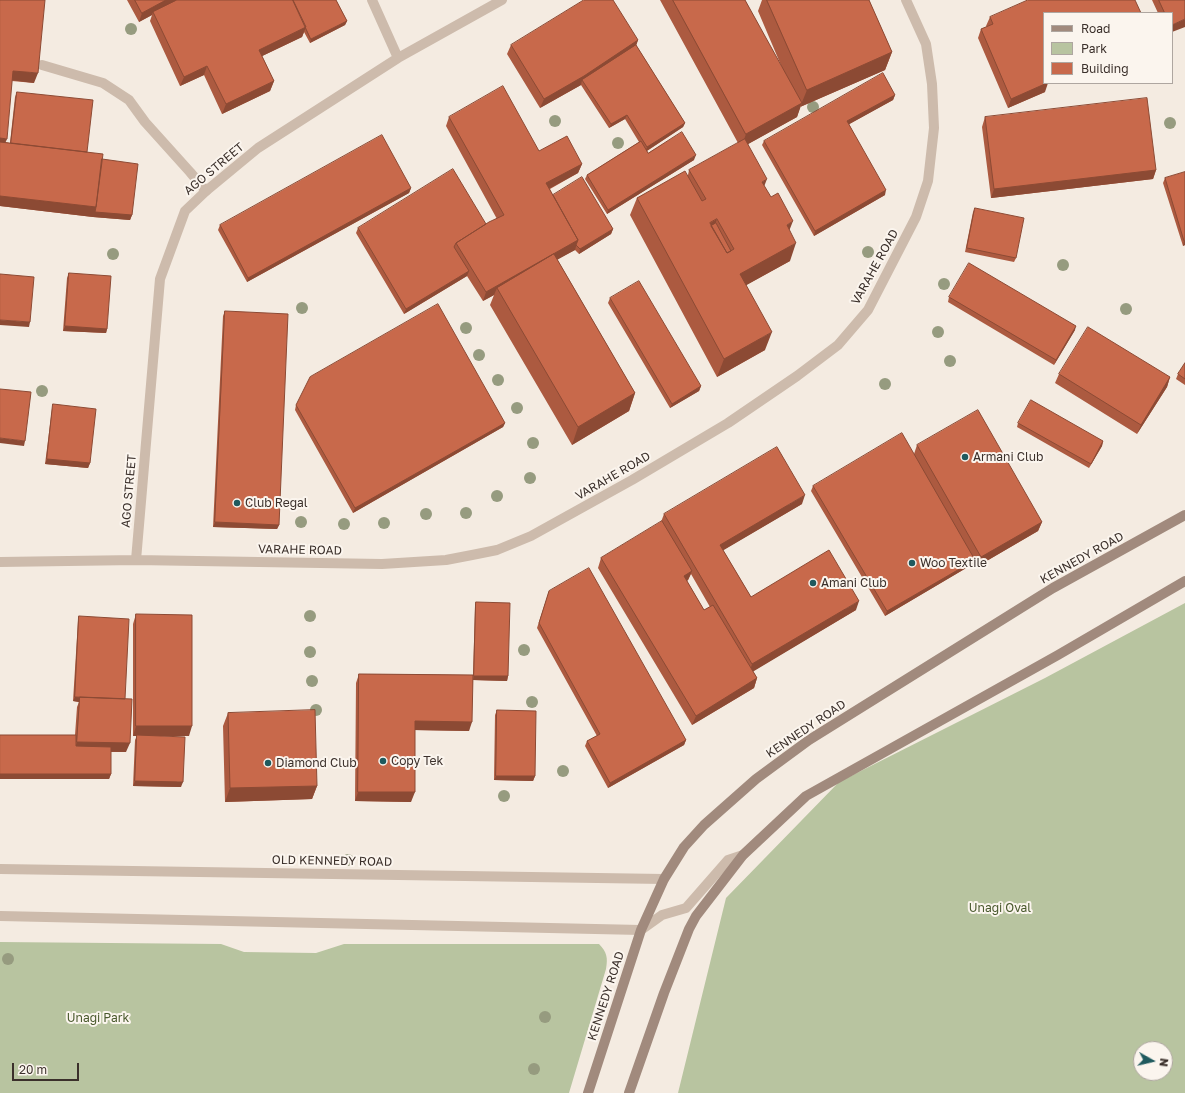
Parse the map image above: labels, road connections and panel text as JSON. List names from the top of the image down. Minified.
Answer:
{"streets":{"main road":["KENNEDY ROAD"],"street":["AGO STREET","VARAHE ROAD","OLD KENNEDY ROAD"]},"crossings":[["AGO STREET","VARAHE ROAD"],["KENNEDY ROAD","OLD KENNEDY ROAD"]],"parks":["Unagi Oval","Unagi Park"],"places":["Armani Club","Club Regal","Woo Textile","Amani Club","Copy Tek","Diamond Club"],"legend":["Road","Park","Building"],"scale_bar":"20 m","north":"right"}
